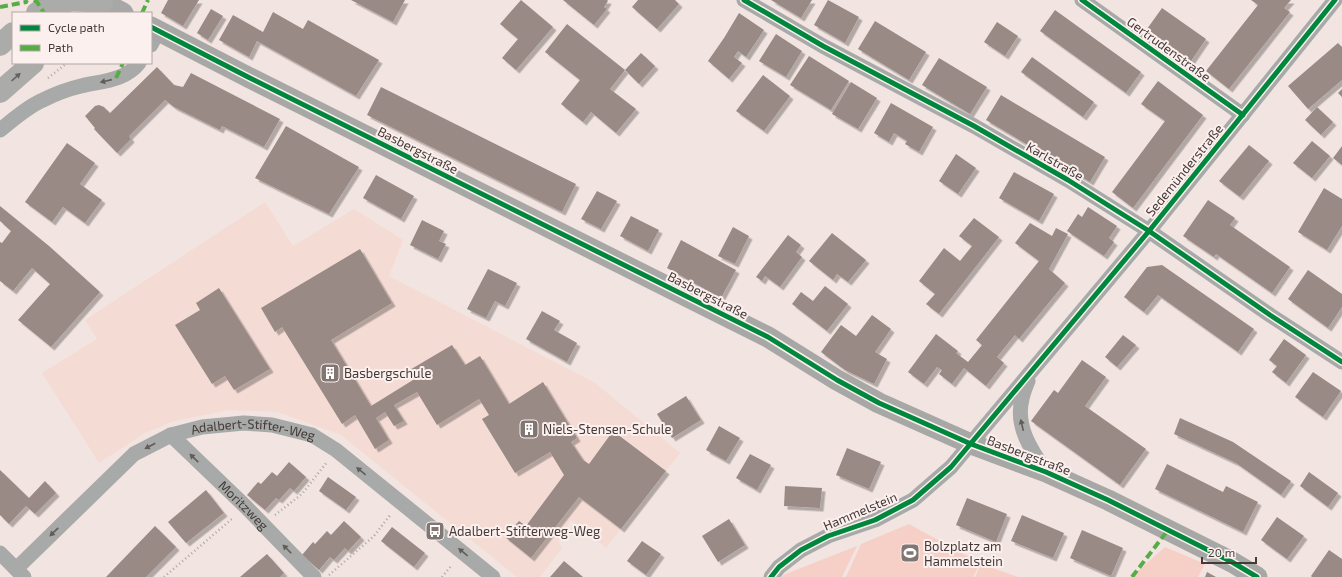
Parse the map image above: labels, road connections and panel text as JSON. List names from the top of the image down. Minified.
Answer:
{"streets":{"main road":["Basbergstraße"],"street":["Gertrudenstraße","Karlstraße","Sedemünderstraße","Adalbert-Stifter-Weg","Moritzweg","Hammelstein"]},"crossings":[["Gertrudenstraße","Sedemünderstraße"],["Basbergstraße","Sedemünderstraße"],["Basbergstraße","Hammelstein"],["Karlstraße","Sedemünderstraße"],["Sedemünderstraße","Hammelstein"],["Adalbert-Stifter-Weg","Moritzweg"]],"one_way":["Moritzweg"],"places":{"building":["Basbergschule","Niels-Stensen-Schule"],"bus stop":["Adalbert-Stifterweg-Weg"],"sports":["Bolzplatz am Hammelstein"]},"legend":["Cycle path","Path"],"scale_bar":"20 m"}
